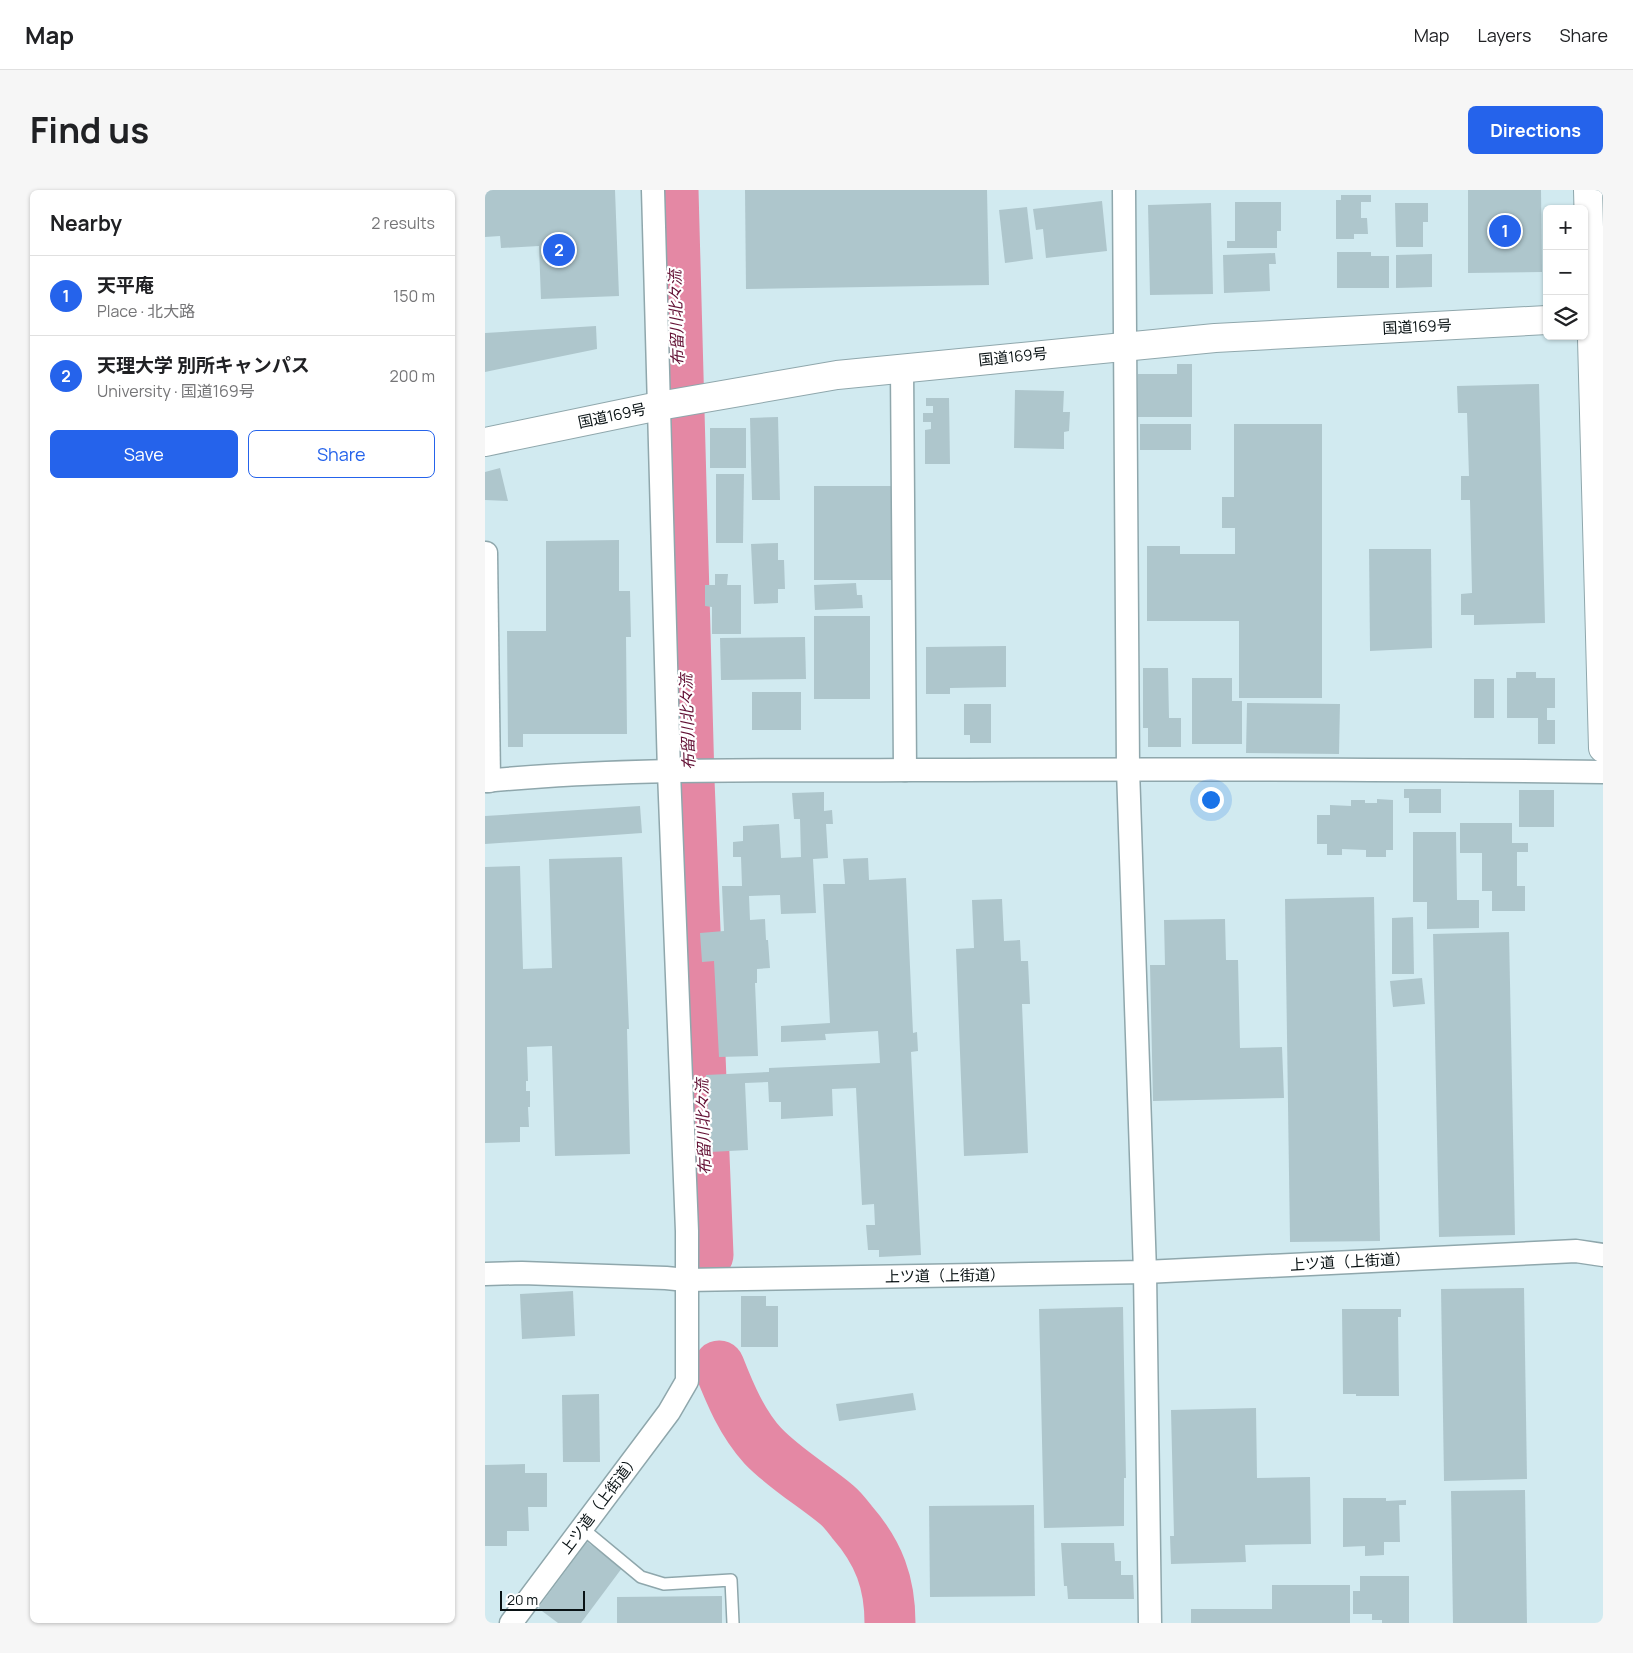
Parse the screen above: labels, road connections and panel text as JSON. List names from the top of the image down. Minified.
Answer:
{"streets":{"main road":["国道169号"],"street":["上ツ道（上街道）"]},"water":["布留川北々流"],"scale_bar":"20 m","page":{"header":"Map","nav":["Map","Layers","Share"],"title":"Find us","buttons":["Directions",["Save","Share"]],"heading":["Nearby","2 results"],"map_buttons":["+","−"],"pins":["1","2"],"list":[{"mark":"1","name":"天平庵","note":"Place · 北大路","value":"150 m"},{"mark":"2","name":"天理大学 別所キャンパス","note":"University · 国道169号","value":"200 m"}],"scale":"20 m"}}
